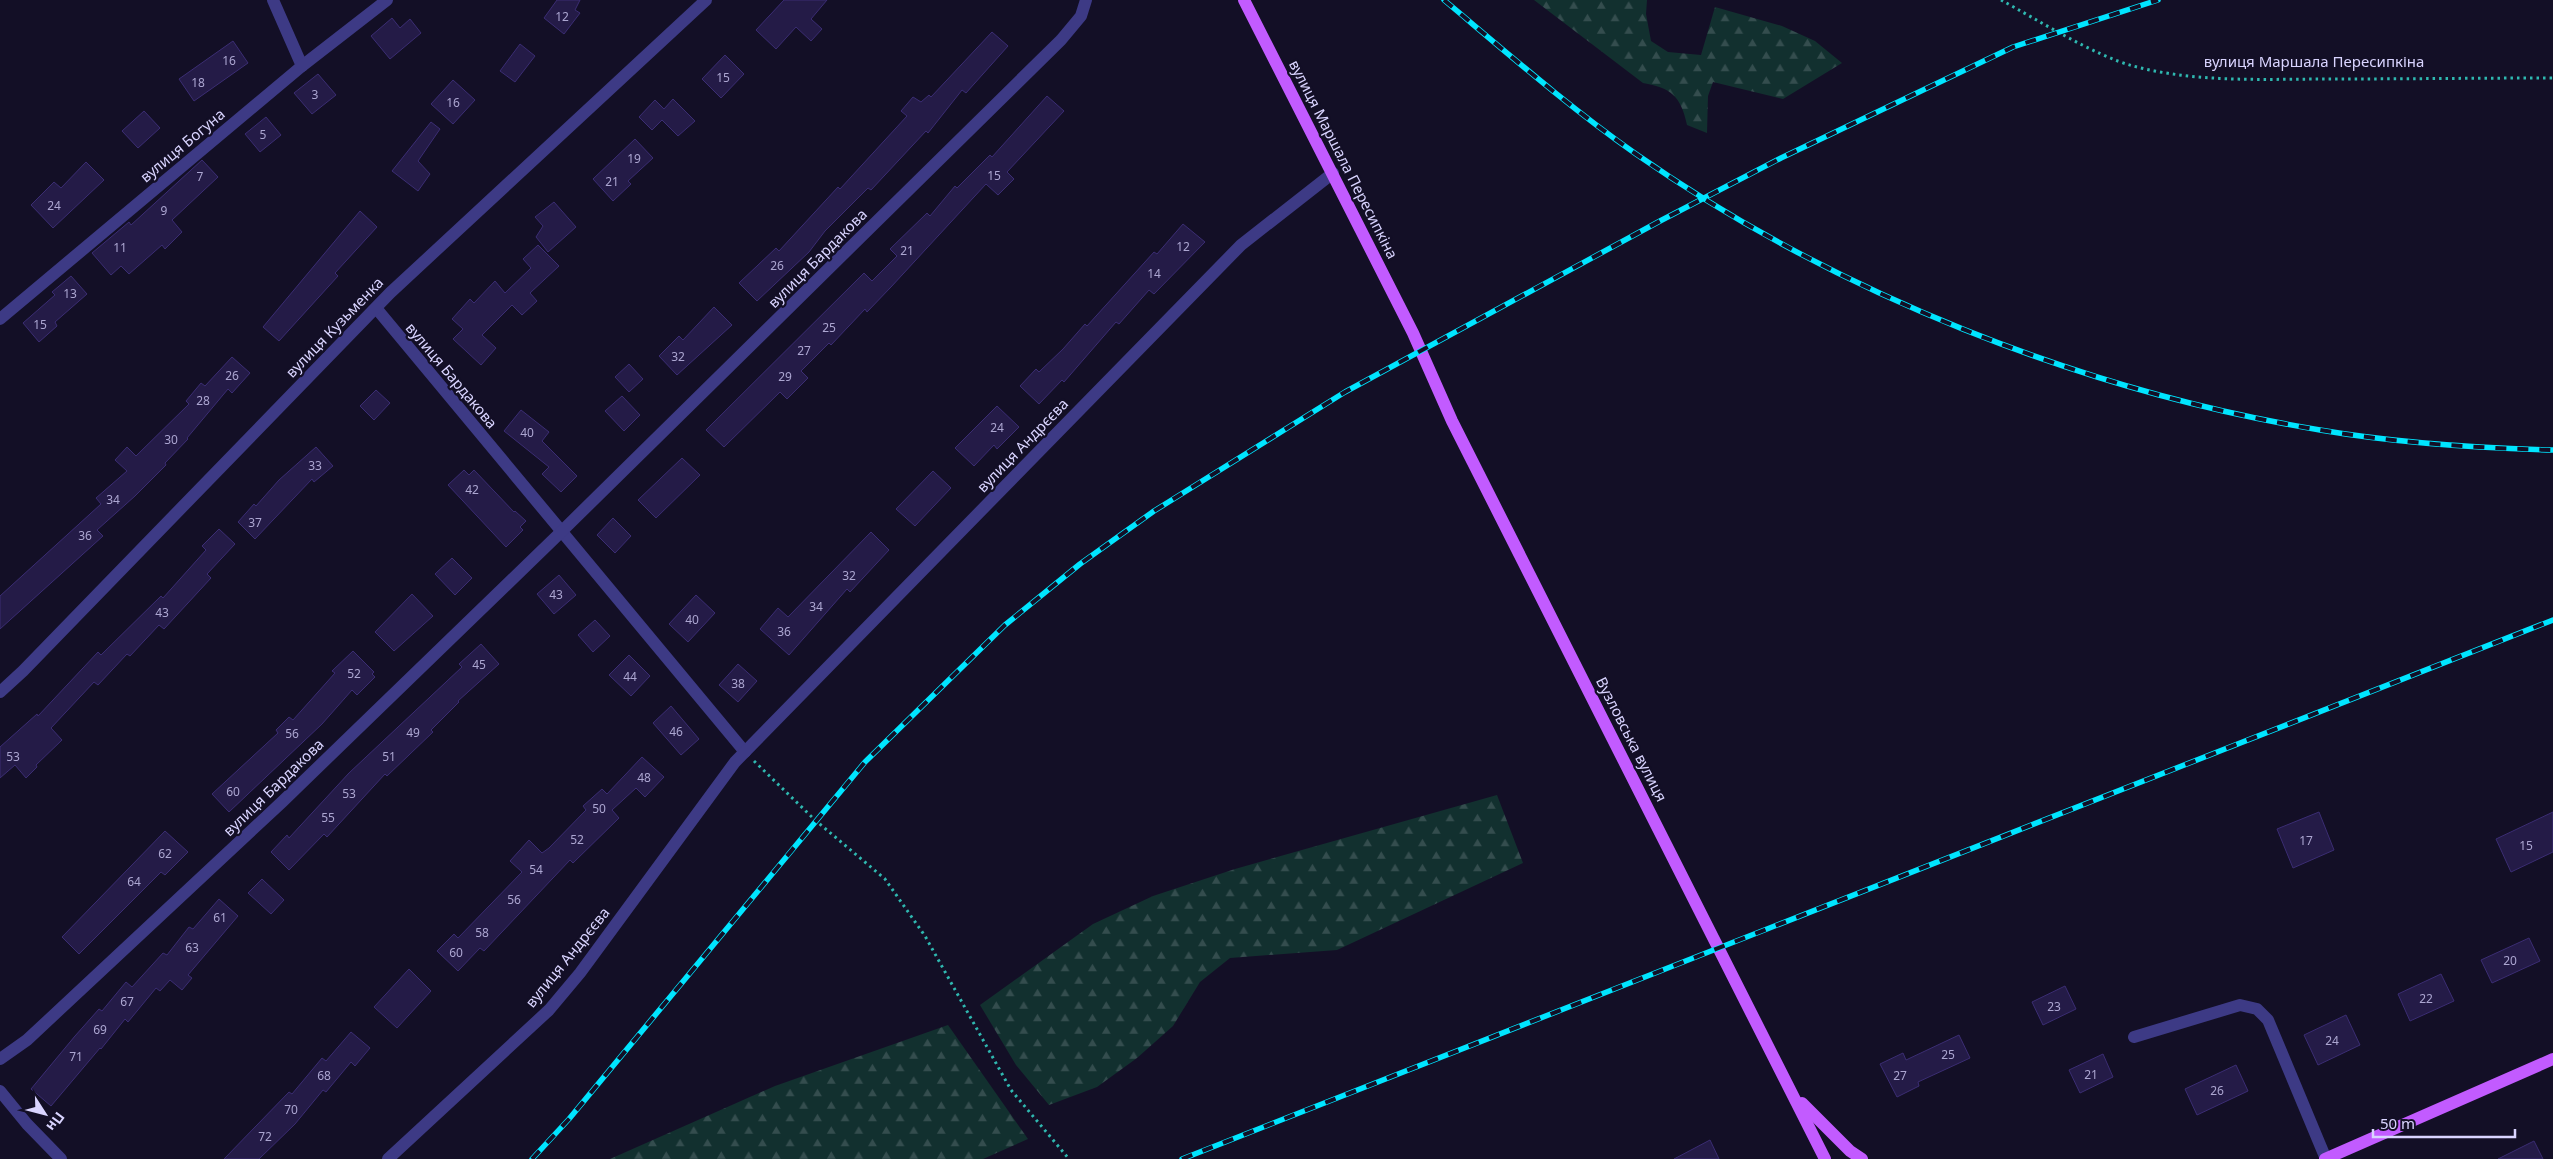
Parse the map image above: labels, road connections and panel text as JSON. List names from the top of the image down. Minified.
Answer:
{"streets":{"main road":["вулиця Маршала Пересипкіна","Вузловська вулиця"],"street":["вулиця Богуна","вулиця Бардакова","вулиця Кузьменка","вулиця Андрєєва"]},"crossings":[["вулиця Маршала Пересипкіна","вулиця Андрєєва"],["вулиця Маршала Пересипкіна","Вузловська вулиця"],["вулиця Бардакова","вулиця Кузьменка"]],"house_numbers":["12","16","15","18","3","16","5","19","15","7","21","24","9","12","11","21","26","14","13","15","25","27","32","26","29","28","24","40","30","33","42","34","37","36","32","43","34","43","40","36","45","52","44","38","46","49","56","53","51","48","60","53","50","55","52","17","15","62","54","64","56","61","58","63","60","20","22","67","23","69","24","25","71","21","68","27","26","70","72"],"scale_bar":"50 m","north":"bottom right"}
